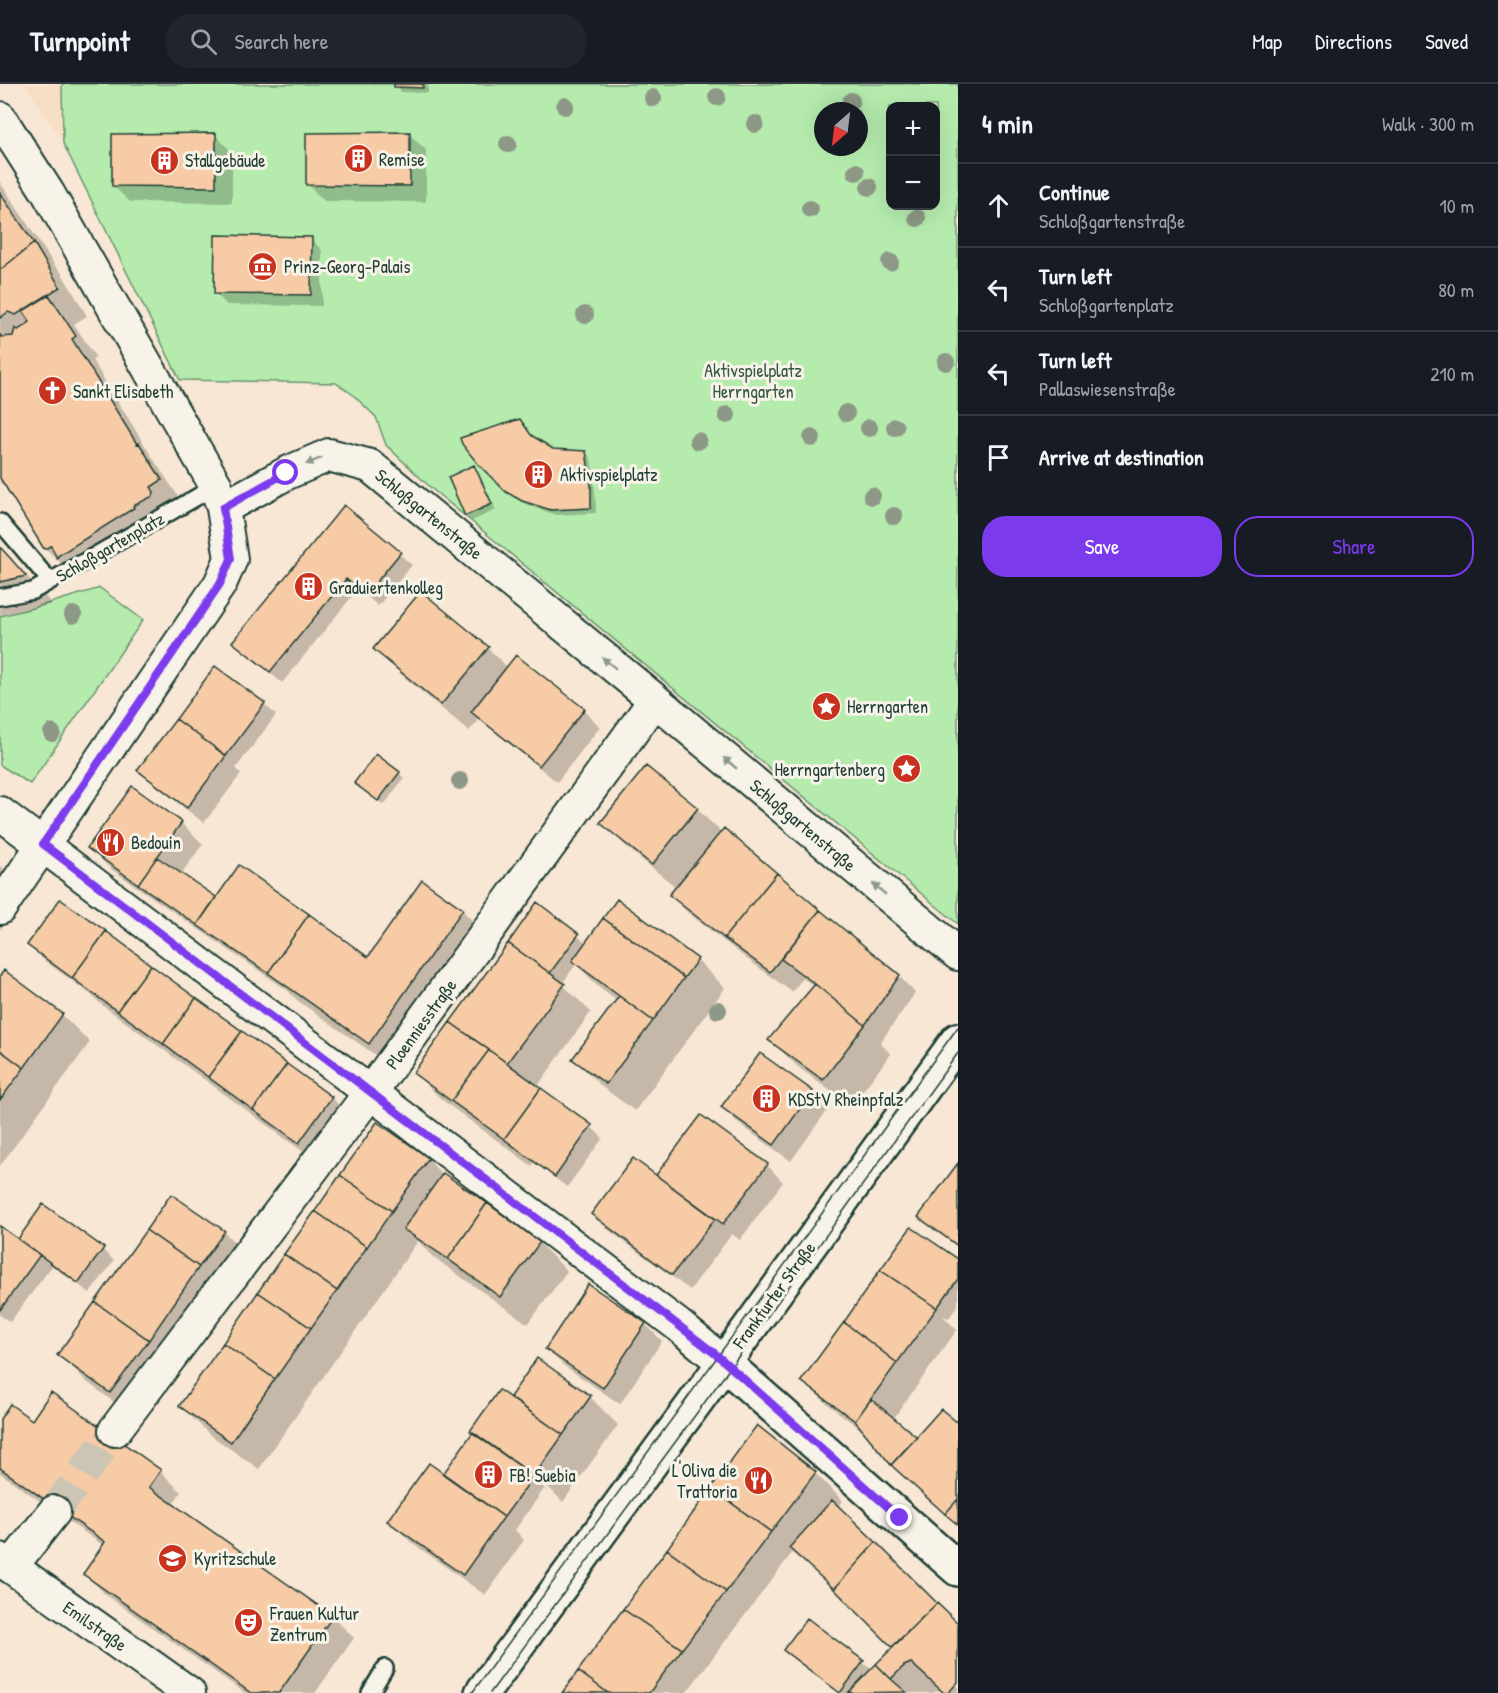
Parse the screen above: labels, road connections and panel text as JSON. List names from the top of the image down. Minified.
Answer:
{"streets":{"main road":["Frankfurter Straße"],"street":["Schloßgartenstraße","Ploenniesstraße","Emilstraße"],"lane":["Schloßgartenplatz"]},"crossings":[["Schloßgartenstraße","Schloßgartenplatz"],["Schloßgartenstraße","Ploenniesstraße"]],"one_way":["Schloßgartenstraße"],"parks":["Aktivspielplatz Herrngarten"],"places":{"building":["Remise","Stallgebäude","Aktivspielplatz","Graduiertenkolleg","KDStV Rheinpfalz","FB! Suebia"],"museum":["Prinz-Georg-Palais"],"church":["Sankt Elisabeth"],"place":["Herrngarten","Herrngartenberg"],"restaurant":["Bedouin","L'Oliva die Trattoria"],"school or university":["Kyritzschule"],"theatre":["Frauen Kultur Zentrum"]},"north":"bottom left","page":{"header":"Turnpoint","search":"Search here","nav":["Map","Directions","Saved"],"heading":["4 min","Walk · 300 m"],"map_buttons":["+","−"],"list":[["Continue","Schloßgartenstraße","10 m"],["Turn left","Schloßgartenplatz","80 m"],["Turn left","Pallaswiesenstraße","210 m"],"Arrive at destination"],"buttons":["Save","Share"]}}
